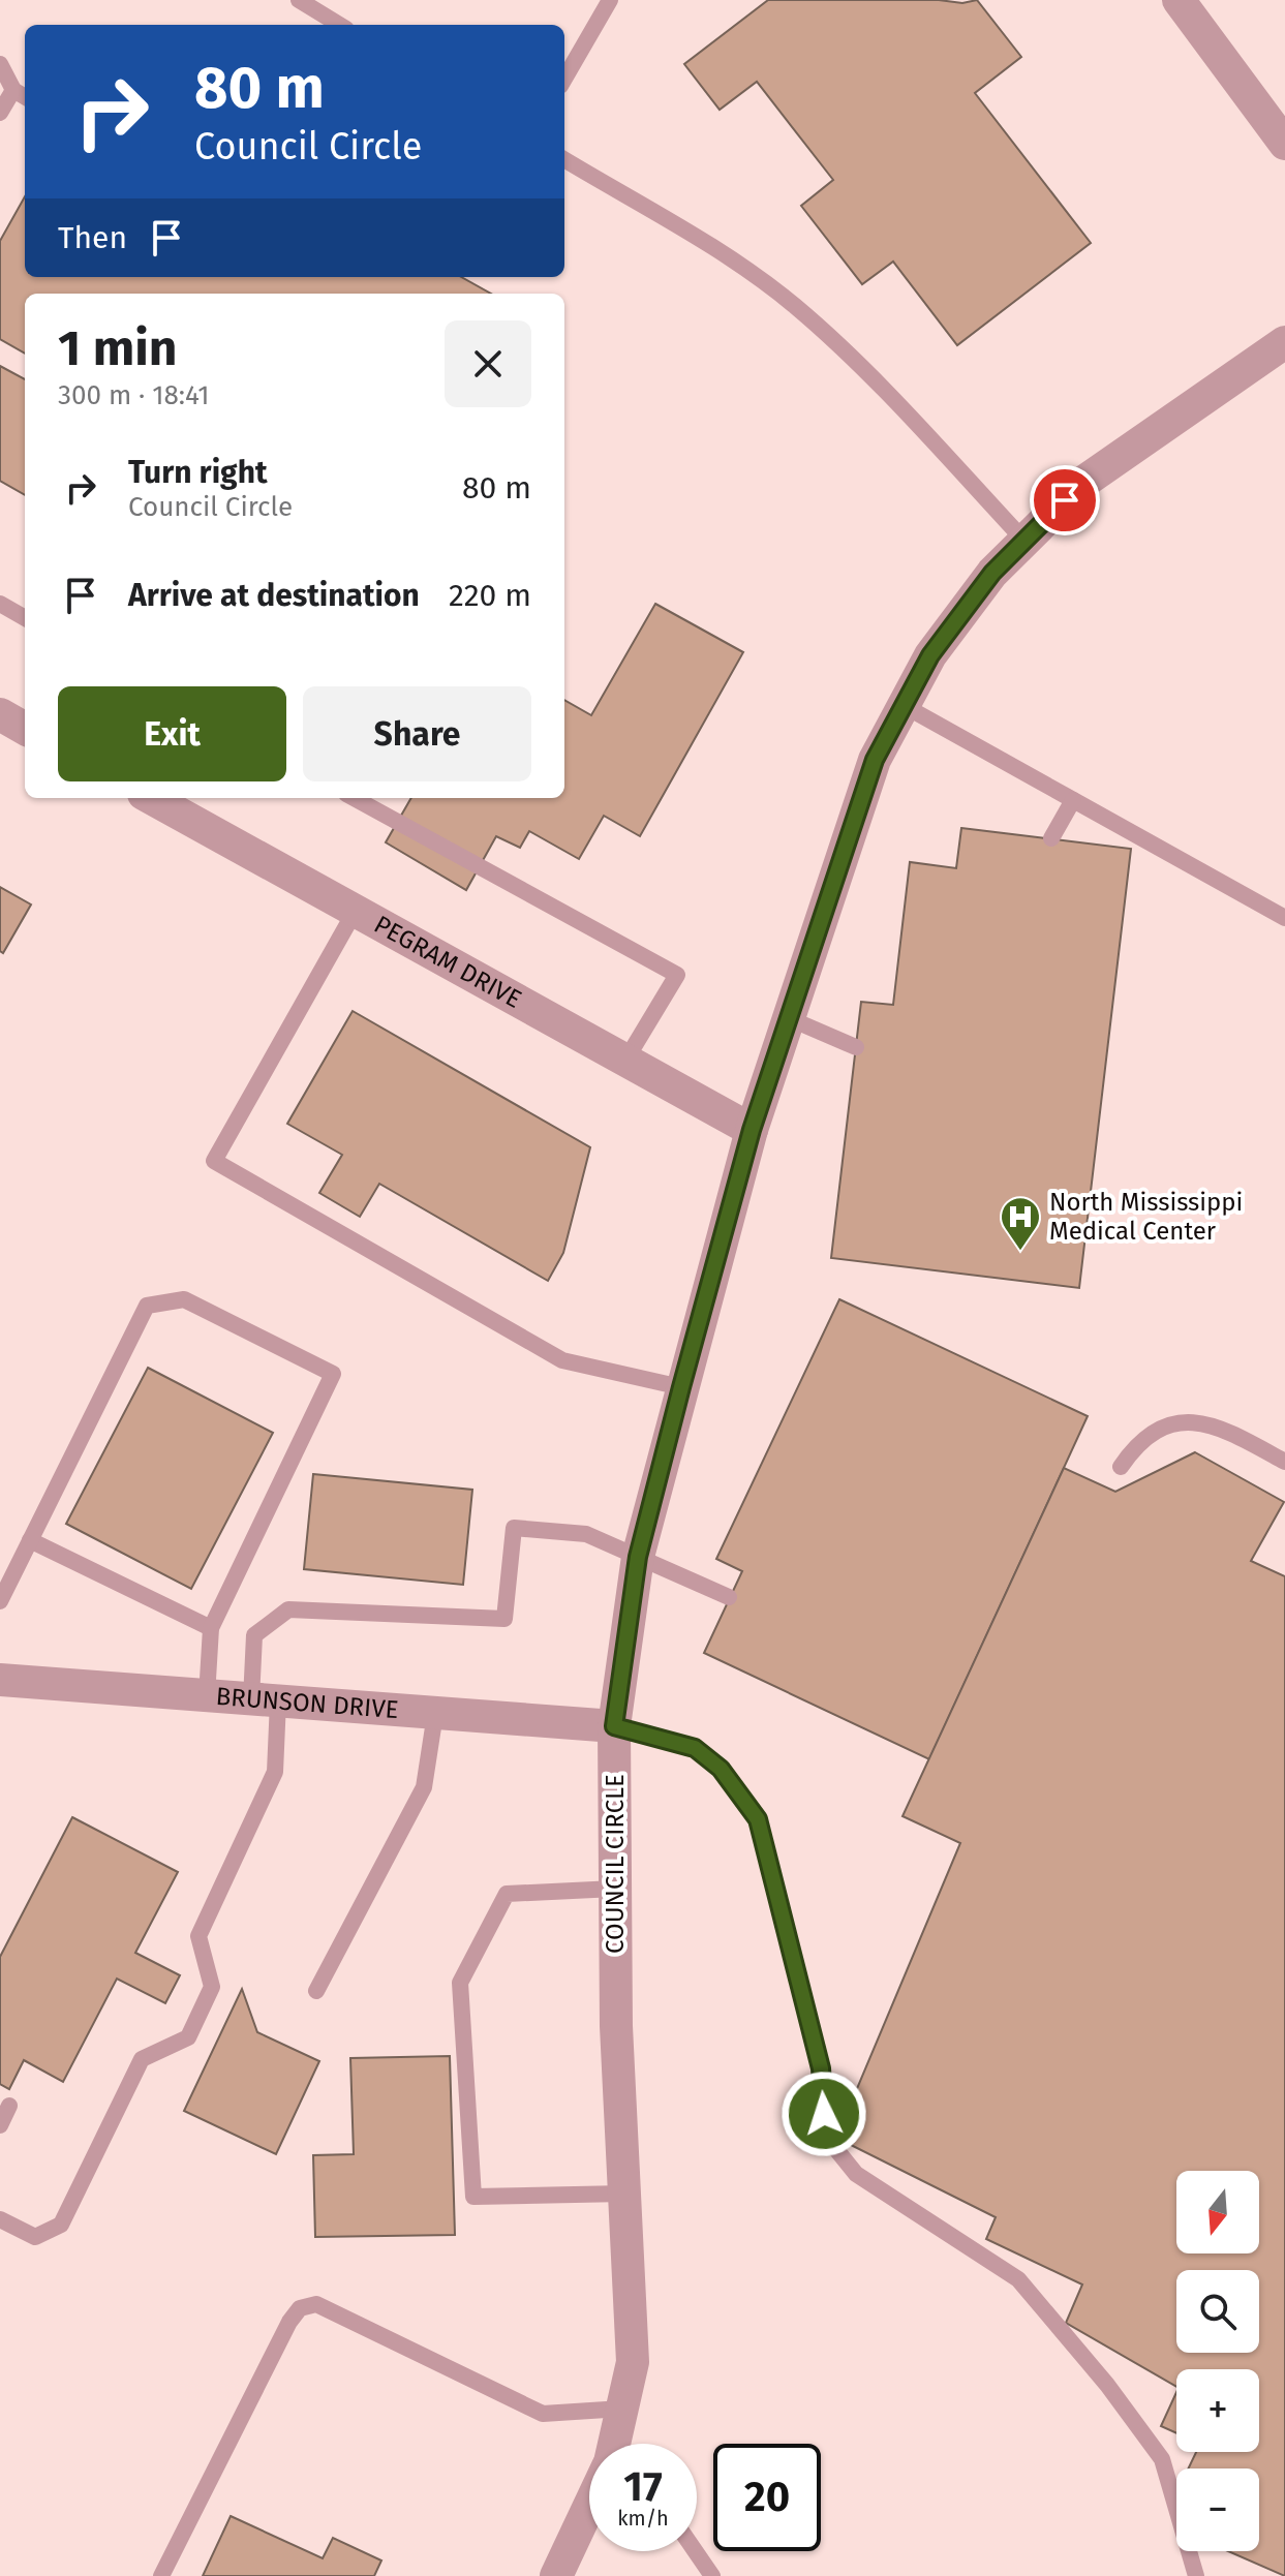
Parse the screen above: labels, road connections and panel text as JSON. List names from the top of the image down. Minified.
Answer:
{"streets":{"street":["PEGRAM DRIVE","BRUNSON DRIVE","COUNCIL CIRCLE"]},"crossings":[["PEGRAM DRIVE","COUNCIL CIRCLE"],["BRUNSON DRIVE","COUNCIL CIRCLE"]],"places":{"hospital":["North Mississippi Medical Center"]},"north":"bottom","page":{"turn":["80 m","Council Circle"],"then":"Then","heading":["1 min","300 m · 18:41"],"list":[{"name":"Turn right","note":"Council Circle","value":"80 m"},{"name":"Arrive at destination","value":"220 m"}],"buttons":["Exit","Share"],"map_buttons":["+","−"],"speed":"17 km/h","limit":"20"}}
